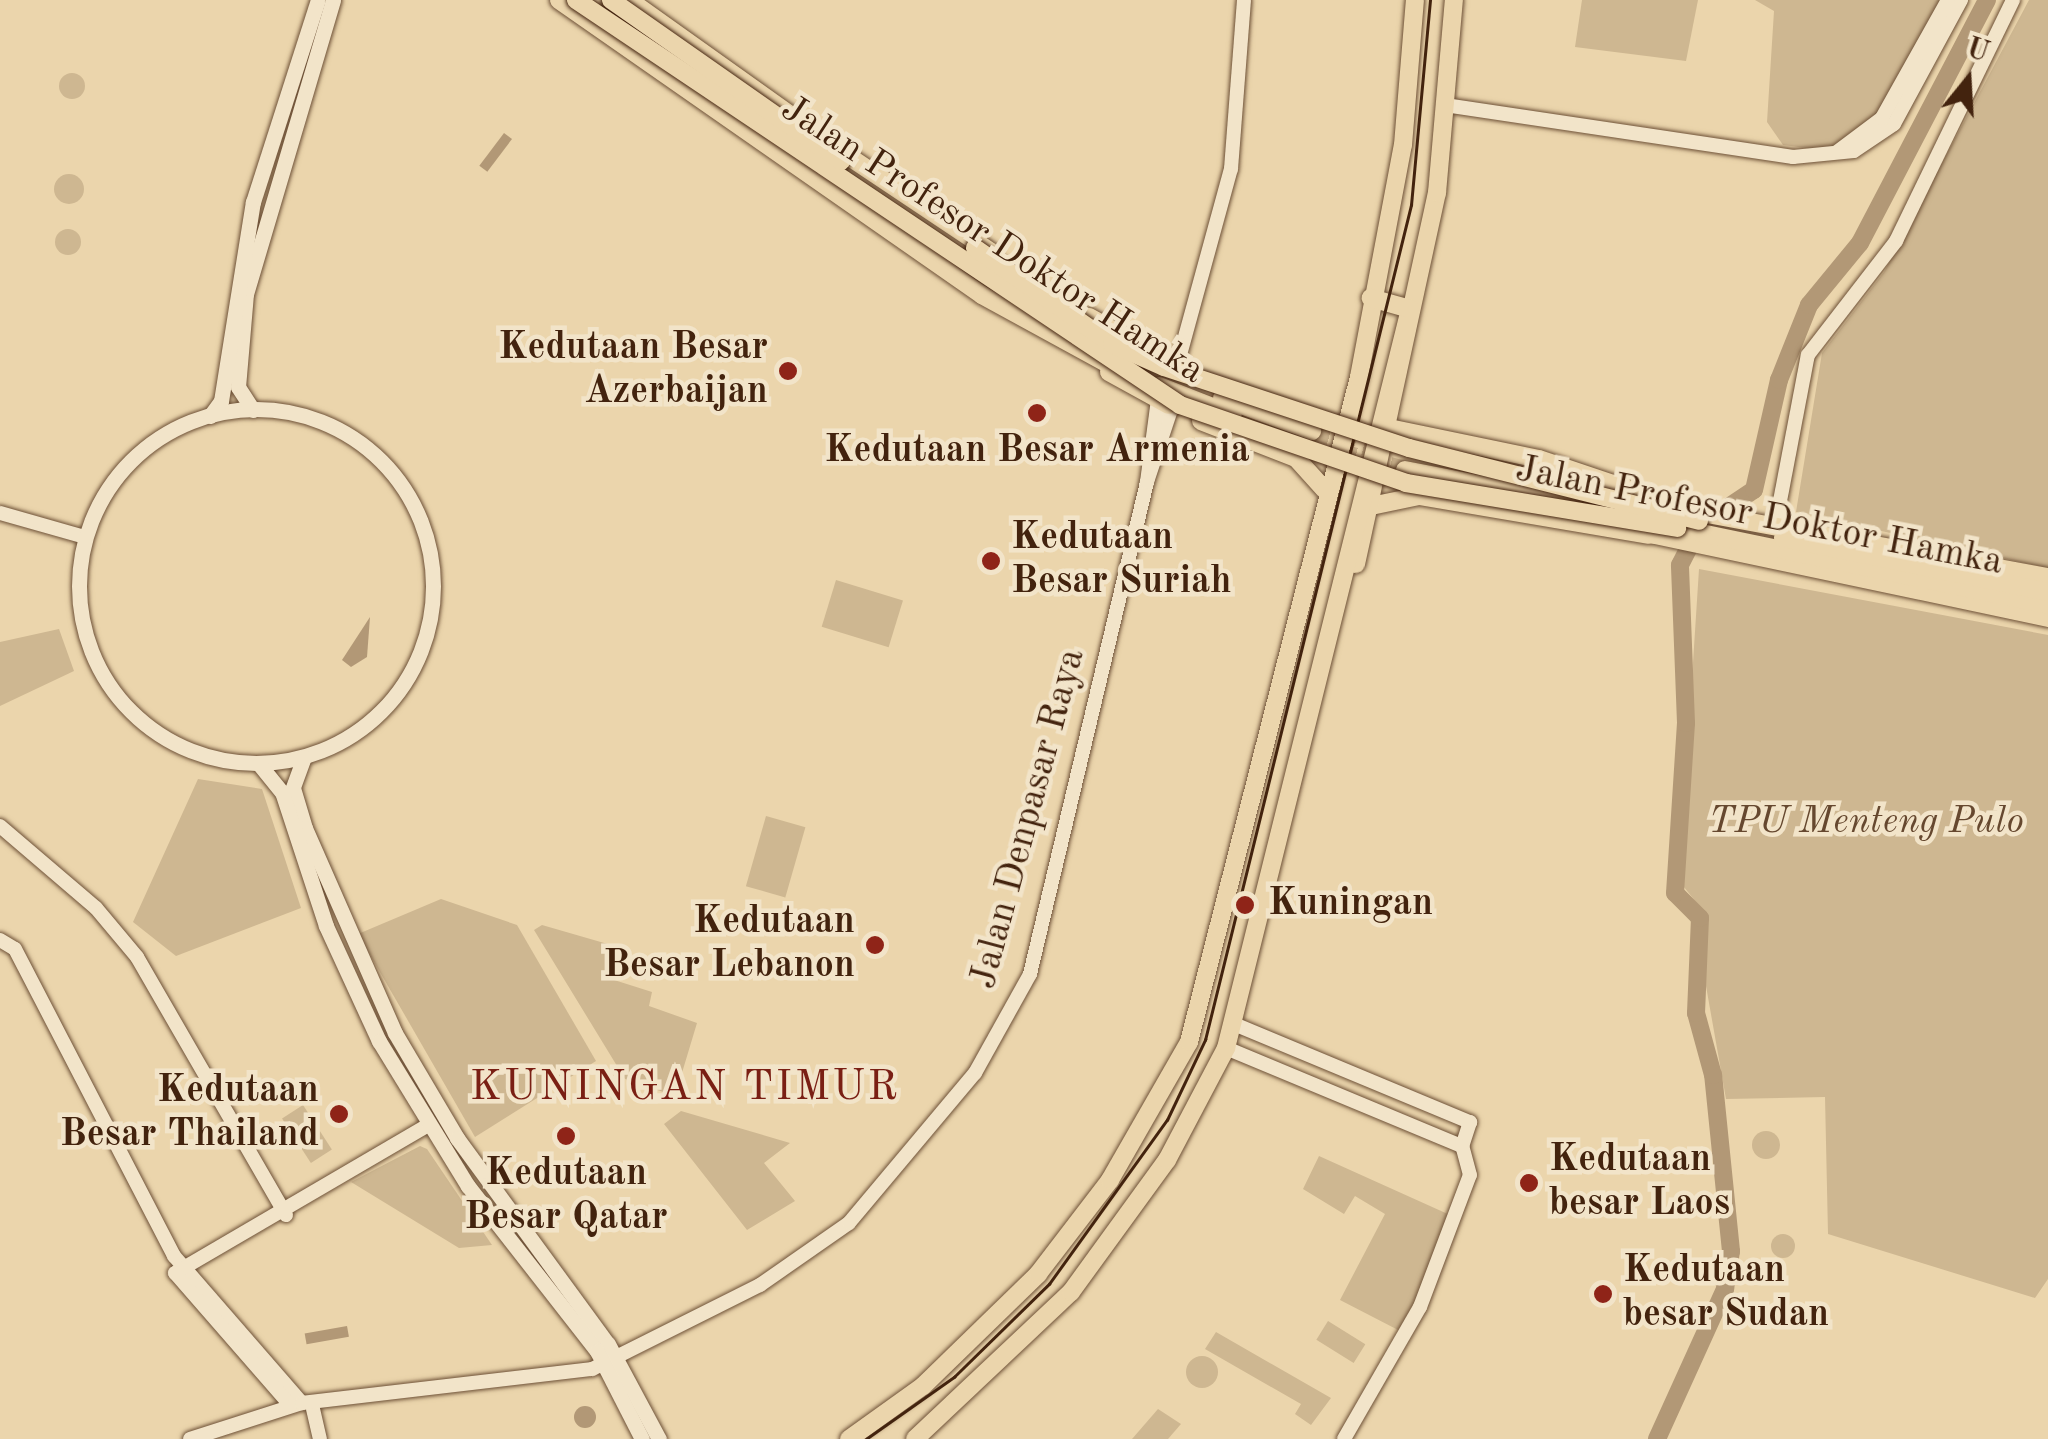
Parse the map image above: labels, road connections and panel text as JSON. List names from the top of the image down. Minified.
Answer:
{"streets":{"main road":["Jalan Profesor Doktor Hamka"],"street":["Jalan Denpasar Raya"]},"districts":["KUNINGAN TIMUR"],"parks":["TPU Menteng Pulo"],"places":["Kedutaan Besar Azerbaijan","Kedutaan Besar Armenia","Kedutaan Besar Suriah","Kuningan","Kedutaan Besar Lebanon","Kedutaan Besar Thailand","Kedutaan Besar Qatar","Kedutaan besar Laos","Kedutaan besar Sudan"],"north":"top"}
